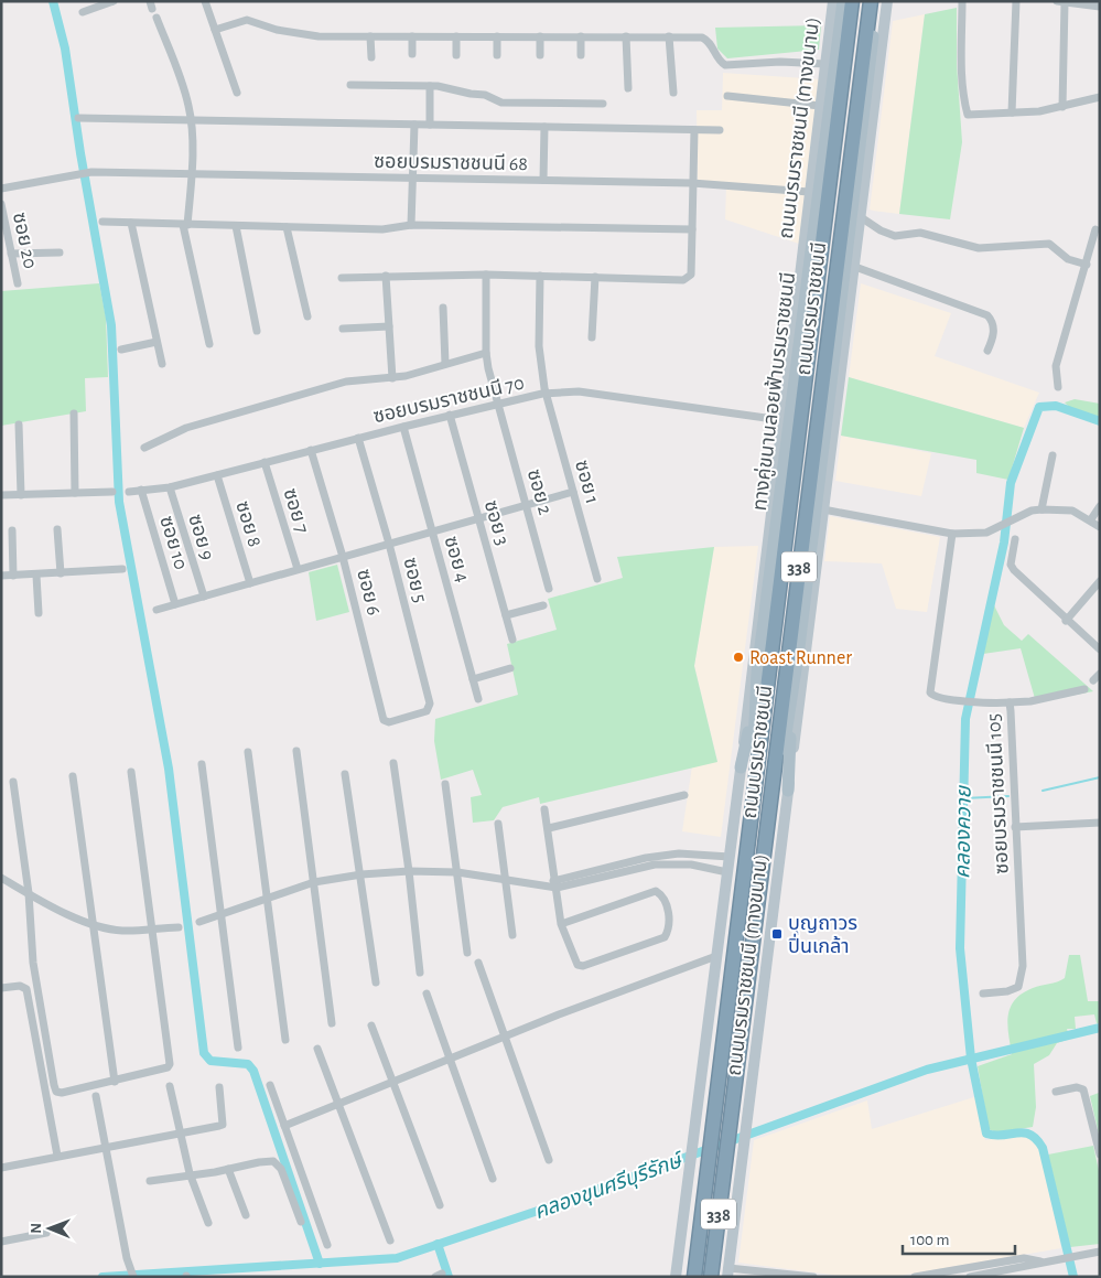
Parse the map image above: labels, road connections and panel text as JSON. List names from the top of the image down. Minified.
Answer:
{"streets":{"highway":["ถนนบรมราชชนนี","338"],"main road":["ถนนบรมราชชนนี (ทางขนาน)","ทางคู่ขนานลอยฟ้าบรมราชชนนี"],"street":["ซอยบรมราชชนนี 68","ซอย 20","ซอยบรมราชชนนี 70","ซอย 1","ซอย 2","ซอย 7","ซอย 3","ซอย 8","ซอย 9","ซอย 10","ซอย 4","ซอย 5","ซอย 6","ซอยบรมราชชนนี 105"]},"crossings":[["ถนนบรมราชชนนี (ทางขนาน)","ซอยบรมราชชนนี 68"],["ถนนบรมราชชนนี (ทางขนาน)","ซอยบรมราชชนนี 70"],["ถนนบรมราชชนนี","ทางคู่ขนานลอยฟ้าบรมราชชนนี"],["ถนนบรมราชชนนี","338"],["ซอยบรมราชชนนี 70","ซอย 1"],["ซอยบรมราชชนนี 70","ซอย 2"],["ซอยบรมราชชนนี 70","ซอย 7"],["ซอยบรมราชชนนี 70","ซอย 3"],["ซอยบรมราชชนนี 70","ซอย 8"],["ซอยบรมราชชนนี 70","ซอย 9"],["ซอยบรมราชชนนี 70","ซอย 10"],["ซอยบรมราชชนนี 70","ซอย 4"],["ซอยบรมราชชนนี 70","ซอย 5"],["ซอยบรมราชชนนี 70","ซอย 6"],["ซอย 5","ซอย 6"]],"water":["คลองควาย","คลองขุนศรีบุรีรักษ์"],"places":{"other":["Roast Runner"],"transit":["บุญถาวร ปิ่นเกล้า"]},"scale_bar":"100 m","north":"left"}
